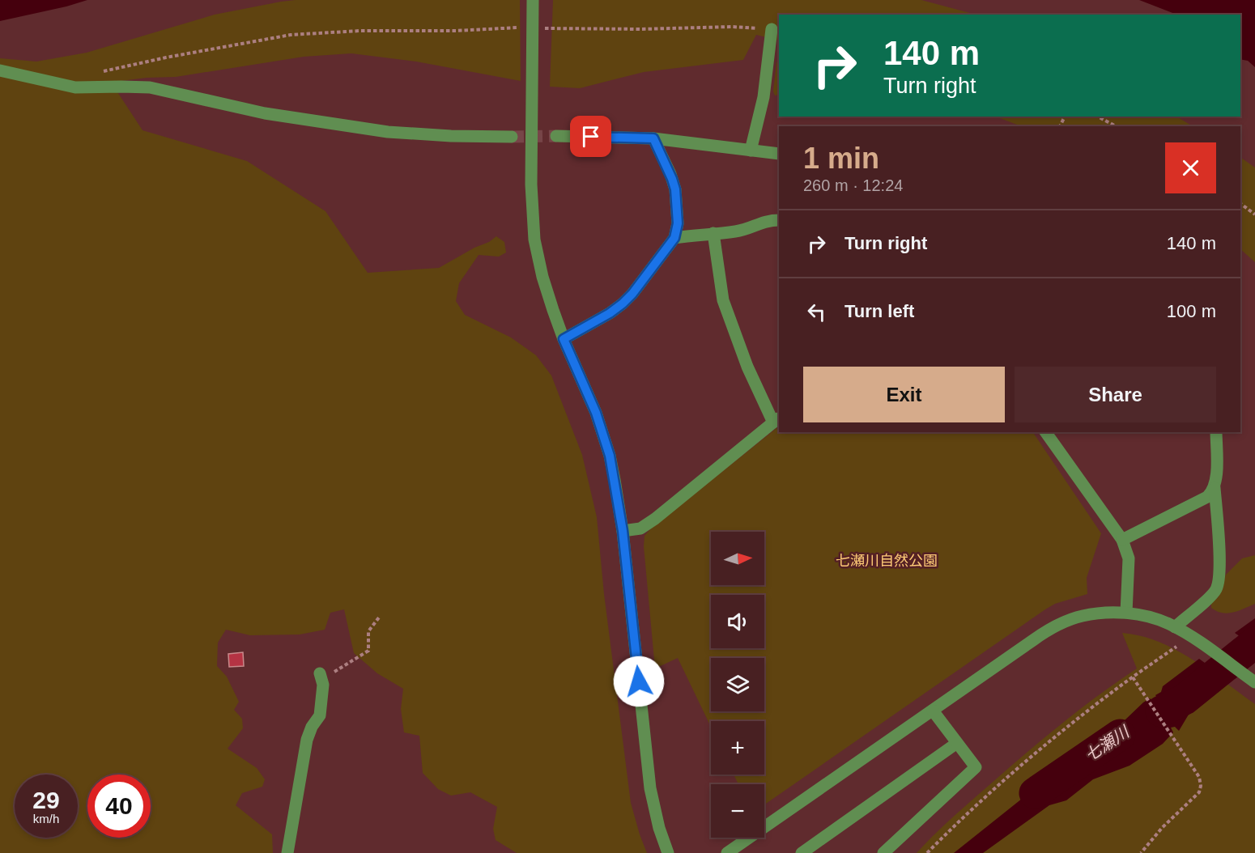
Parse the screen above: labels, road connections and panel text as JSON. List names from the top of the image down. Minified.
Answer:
{"water":["七瀬川"],"parks":["七瀬川自然公園"],"north":"right","page":{"turn":["140 m","Turn right"],"heading":["1 min","260 m · 12:24"],"list":[{"name":"Turn right","value":"140 m"},{"name":"Turn left","value":"100 m"}],"buttons":["Exit","Share"],"map_buttons":["+","−"],"speed":"29 km/h","limit":"40"}}
